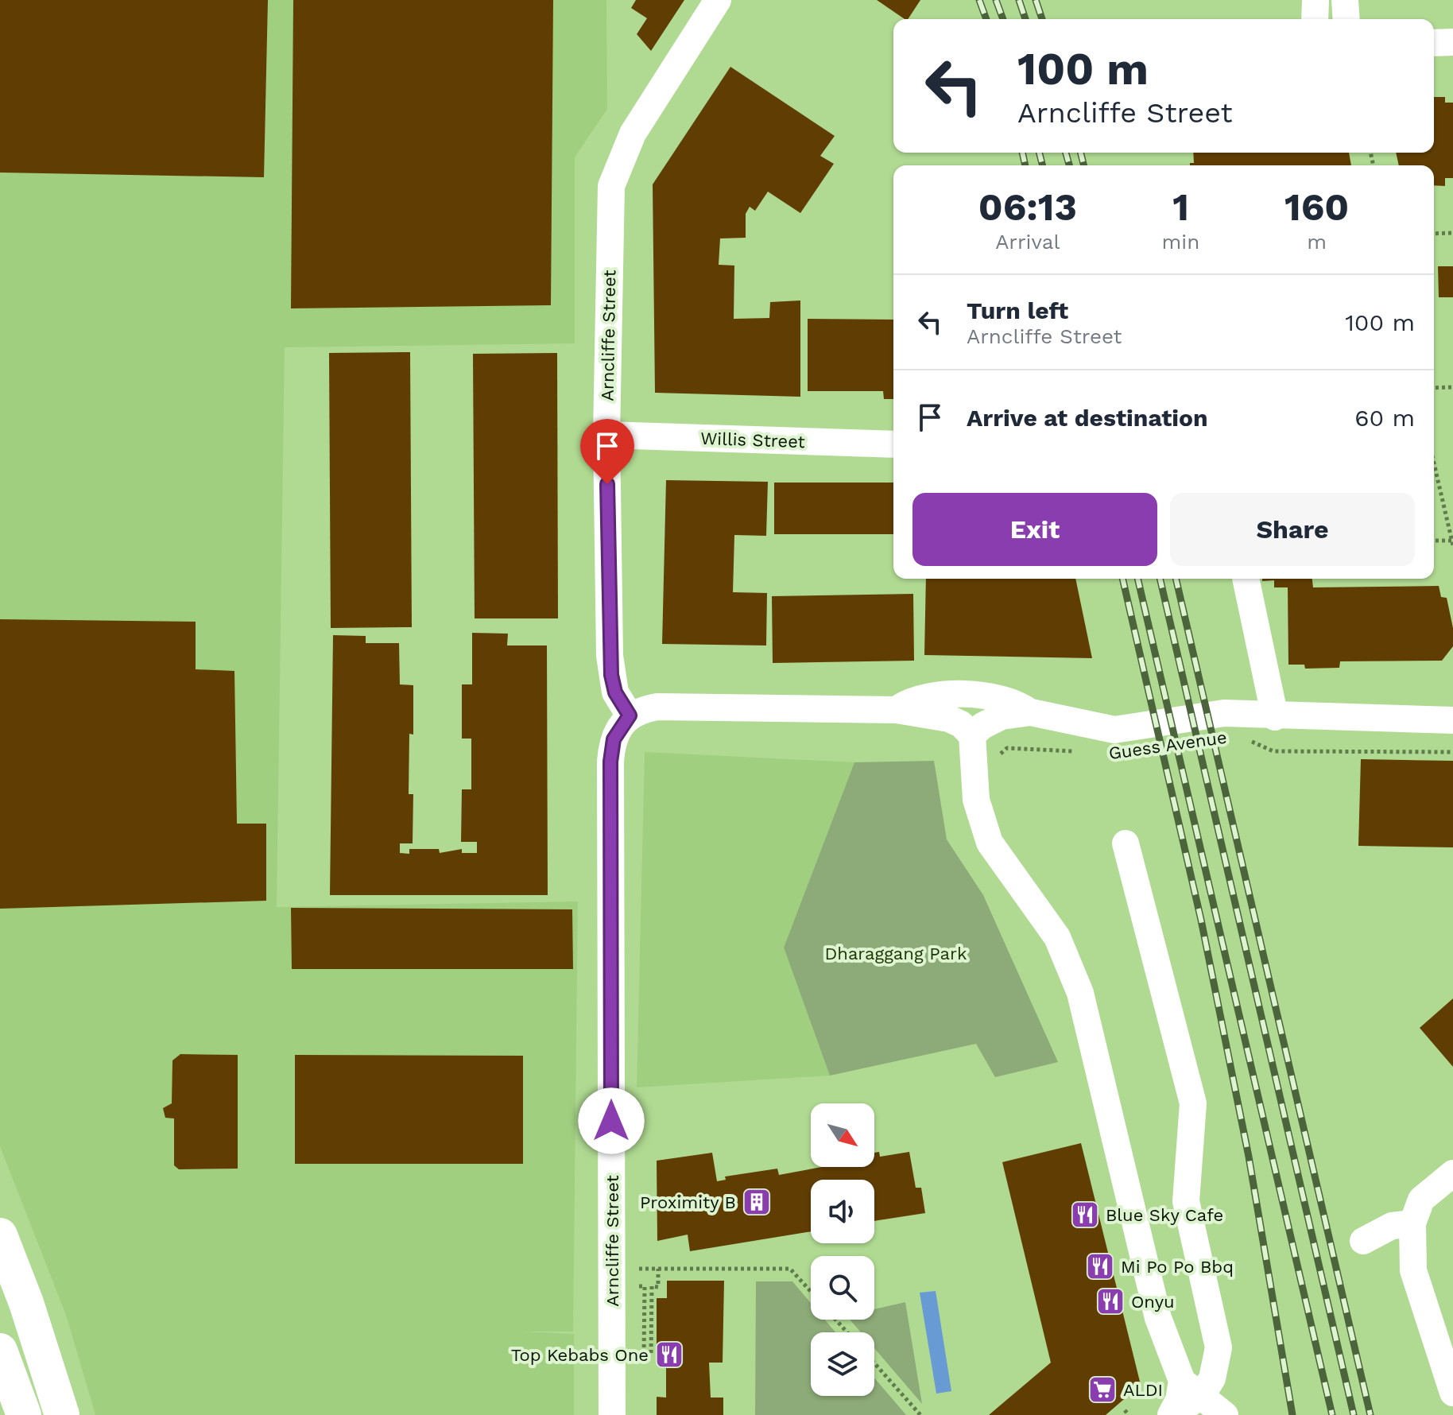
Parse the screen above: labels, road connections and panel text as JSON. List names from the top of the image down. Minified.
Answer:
{"streets":{"street":["Arncliffe Street","Willis Street","Guess Avenue"]},"crossings":[["Arncliffe Street","Willis Street"],["Arncliffe Street","Guess Avenue"]],"parks":["Dharaggang Park"],"places":{"building":["Proximity B"],"restaurant":["Blue Sky Cafe","Mi Po Po Bbq","Onyu","Top Kebabs One"],"supermarket":["ALDI"]},"north":"bottom right","page":{"turn":["100 m","Arncliffe Street"],"eta":["06:13","Arrival","1","min","160","m"],"list":[{"name":"Turn left","note":"Arncliffe Street","value":"100 m"},{"name":"Arrive at destination","value":"60 m"}],"buttons":["Exit","Share"]}}
